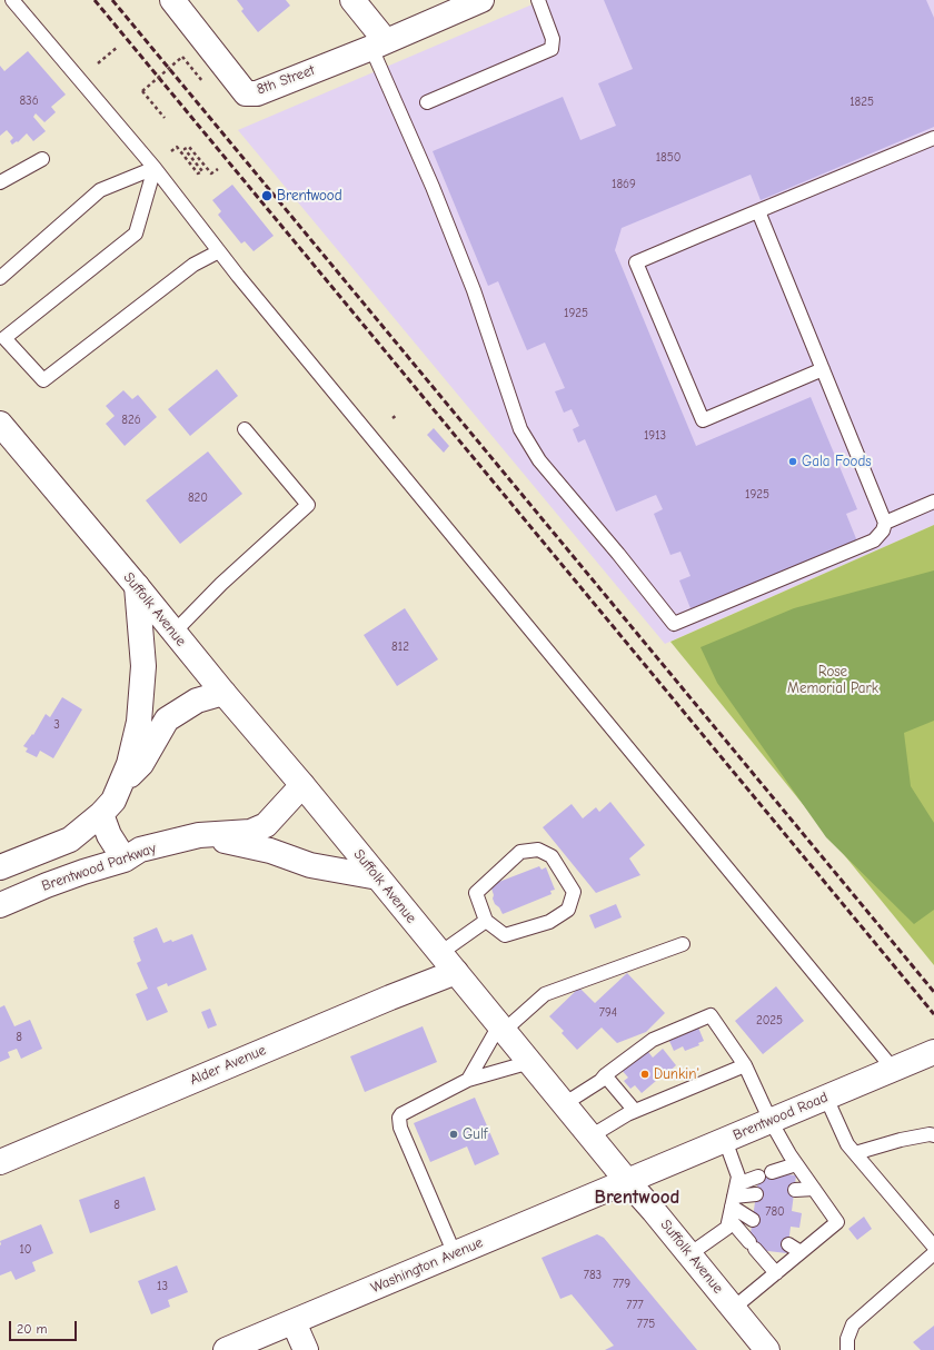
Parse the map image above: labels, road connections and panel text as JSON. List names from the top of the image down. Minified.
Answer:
{"streets":{"street":["8th Street","Suffolk Avenue","Brentwood Parkway","Alder Avenue","Brentwood Road","Washington Avenue"]},"crossings":[["Suffolk Avenue","Brentwood Parkway"],["Suffolk Avenue","Alder Avenue"],["Suffolk Avenue","Brentwood Road"],["Suffolk Avenue","Washington Avenue"],["Brentwood Road","Washington Avenue"]],"districts":["Brentwood"],"parks":["Rose Memorial Park"],"places":["Brentwood","Gala Foods","Dunkin'","Gulf"],"house_numbers":["836","1825","1850","1869","1925","826","1913","1925","820","812","3","794","2025","8","8","780","10","783","779","13","777","775"],"scale_bar":"20 m"}
